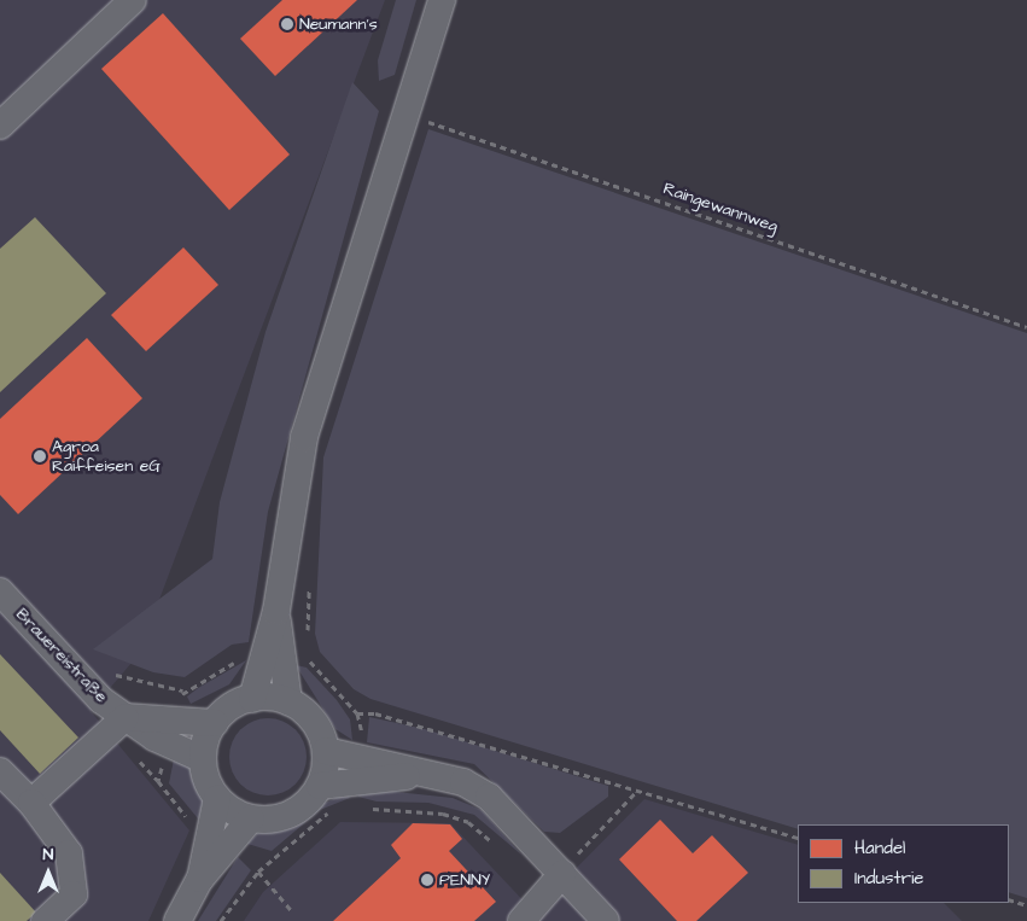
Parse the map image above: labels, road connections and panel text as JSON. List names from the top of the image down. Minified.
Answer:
{"streets":{"street":["Brauereistraße"],"path":["Raingewannweg"]},"places":["Neumann’s","Agroa Raiffeisen eG","PENNY"],"legend":["Handel","Industrie"],"north":"top"}
